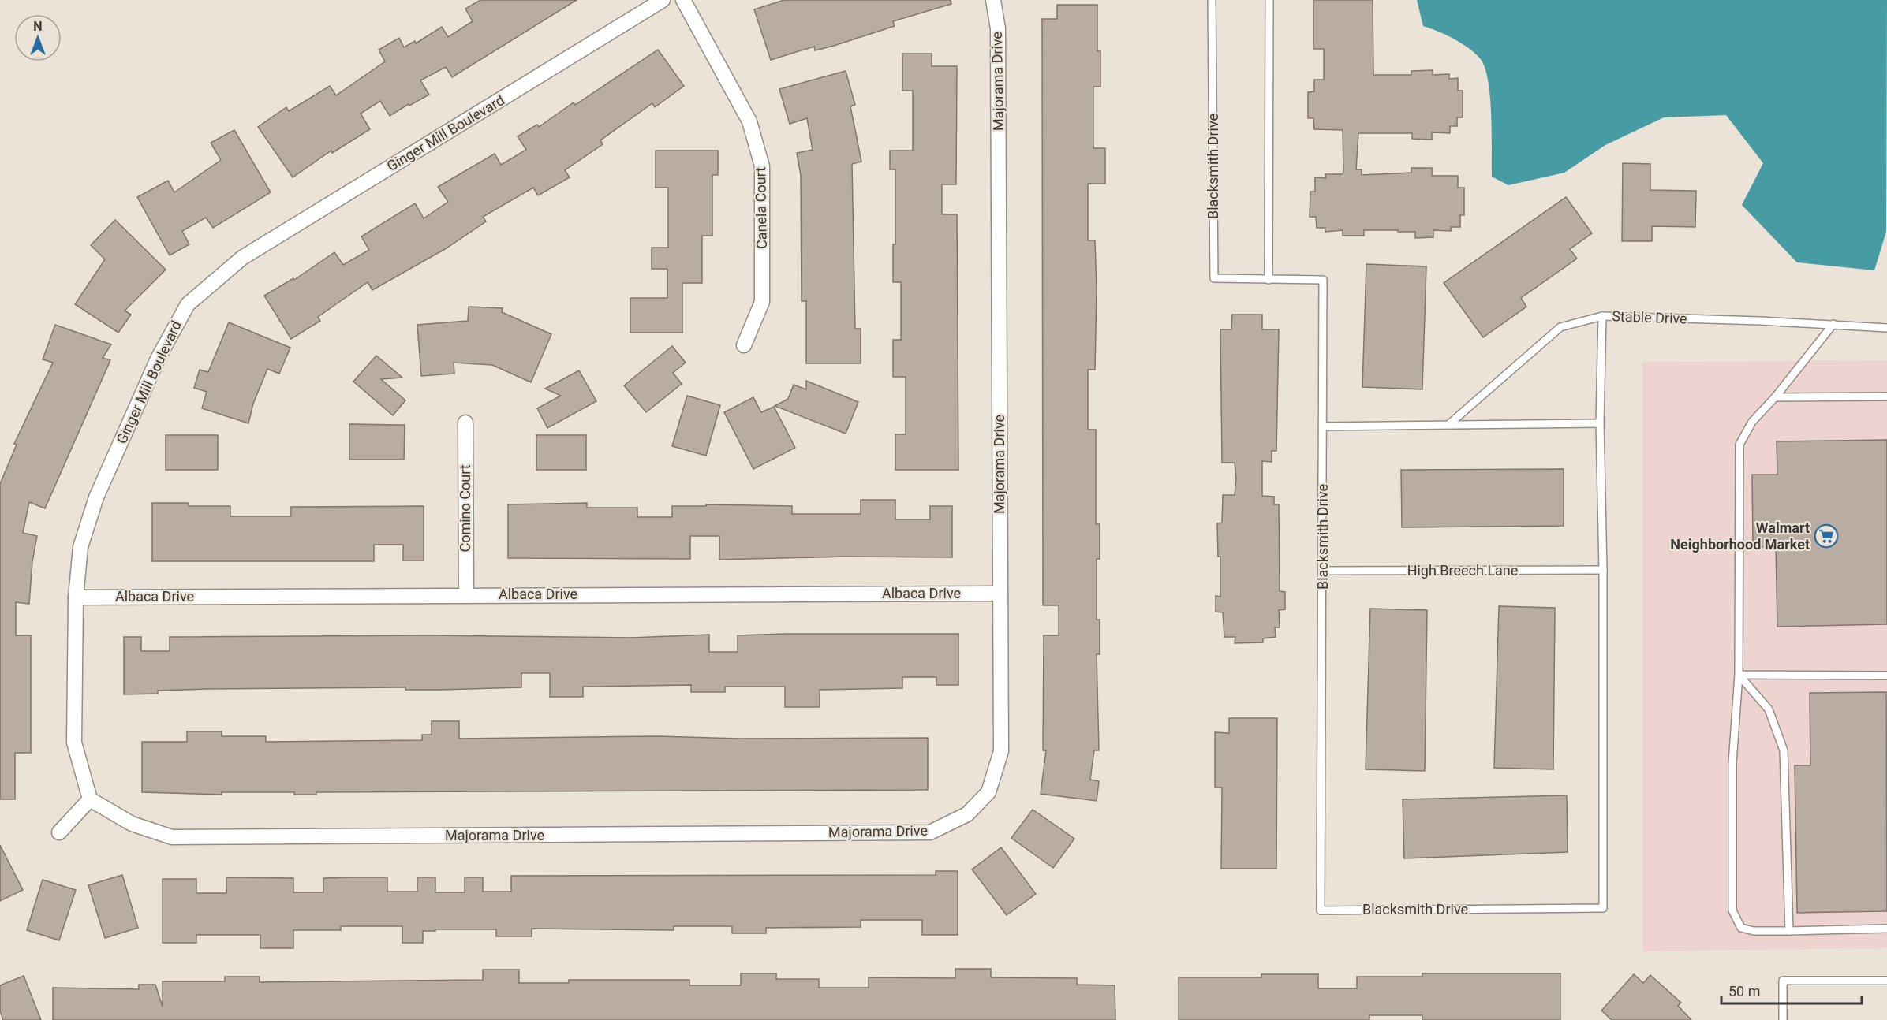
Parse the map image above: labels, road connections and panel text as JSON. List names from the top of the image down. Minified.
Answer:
{"streets":{"street":["Majorama Drive","Ginger Mill Boulevard","Canela Court","Comino Court","Albaca Drive"],"lane":["Blacksmith Drive","Stable Drive","High Breech Lane"]},"crossings":[["Majorama Drive","Ginger Mill Boulevard"],["Majorama Drive","Albaca Drive"],["Ginger Mill Boulevard","Albaca Drive"],["Blacksmith Drive","Stable Drive"],["Blacksmith Drive","High Breech Lane"],["Comino Court","Albaca Drive"]],"places":{"supermarket":["Walmart Neighborhood Market"]},"scale_bar":"50 m","north":"top"}
